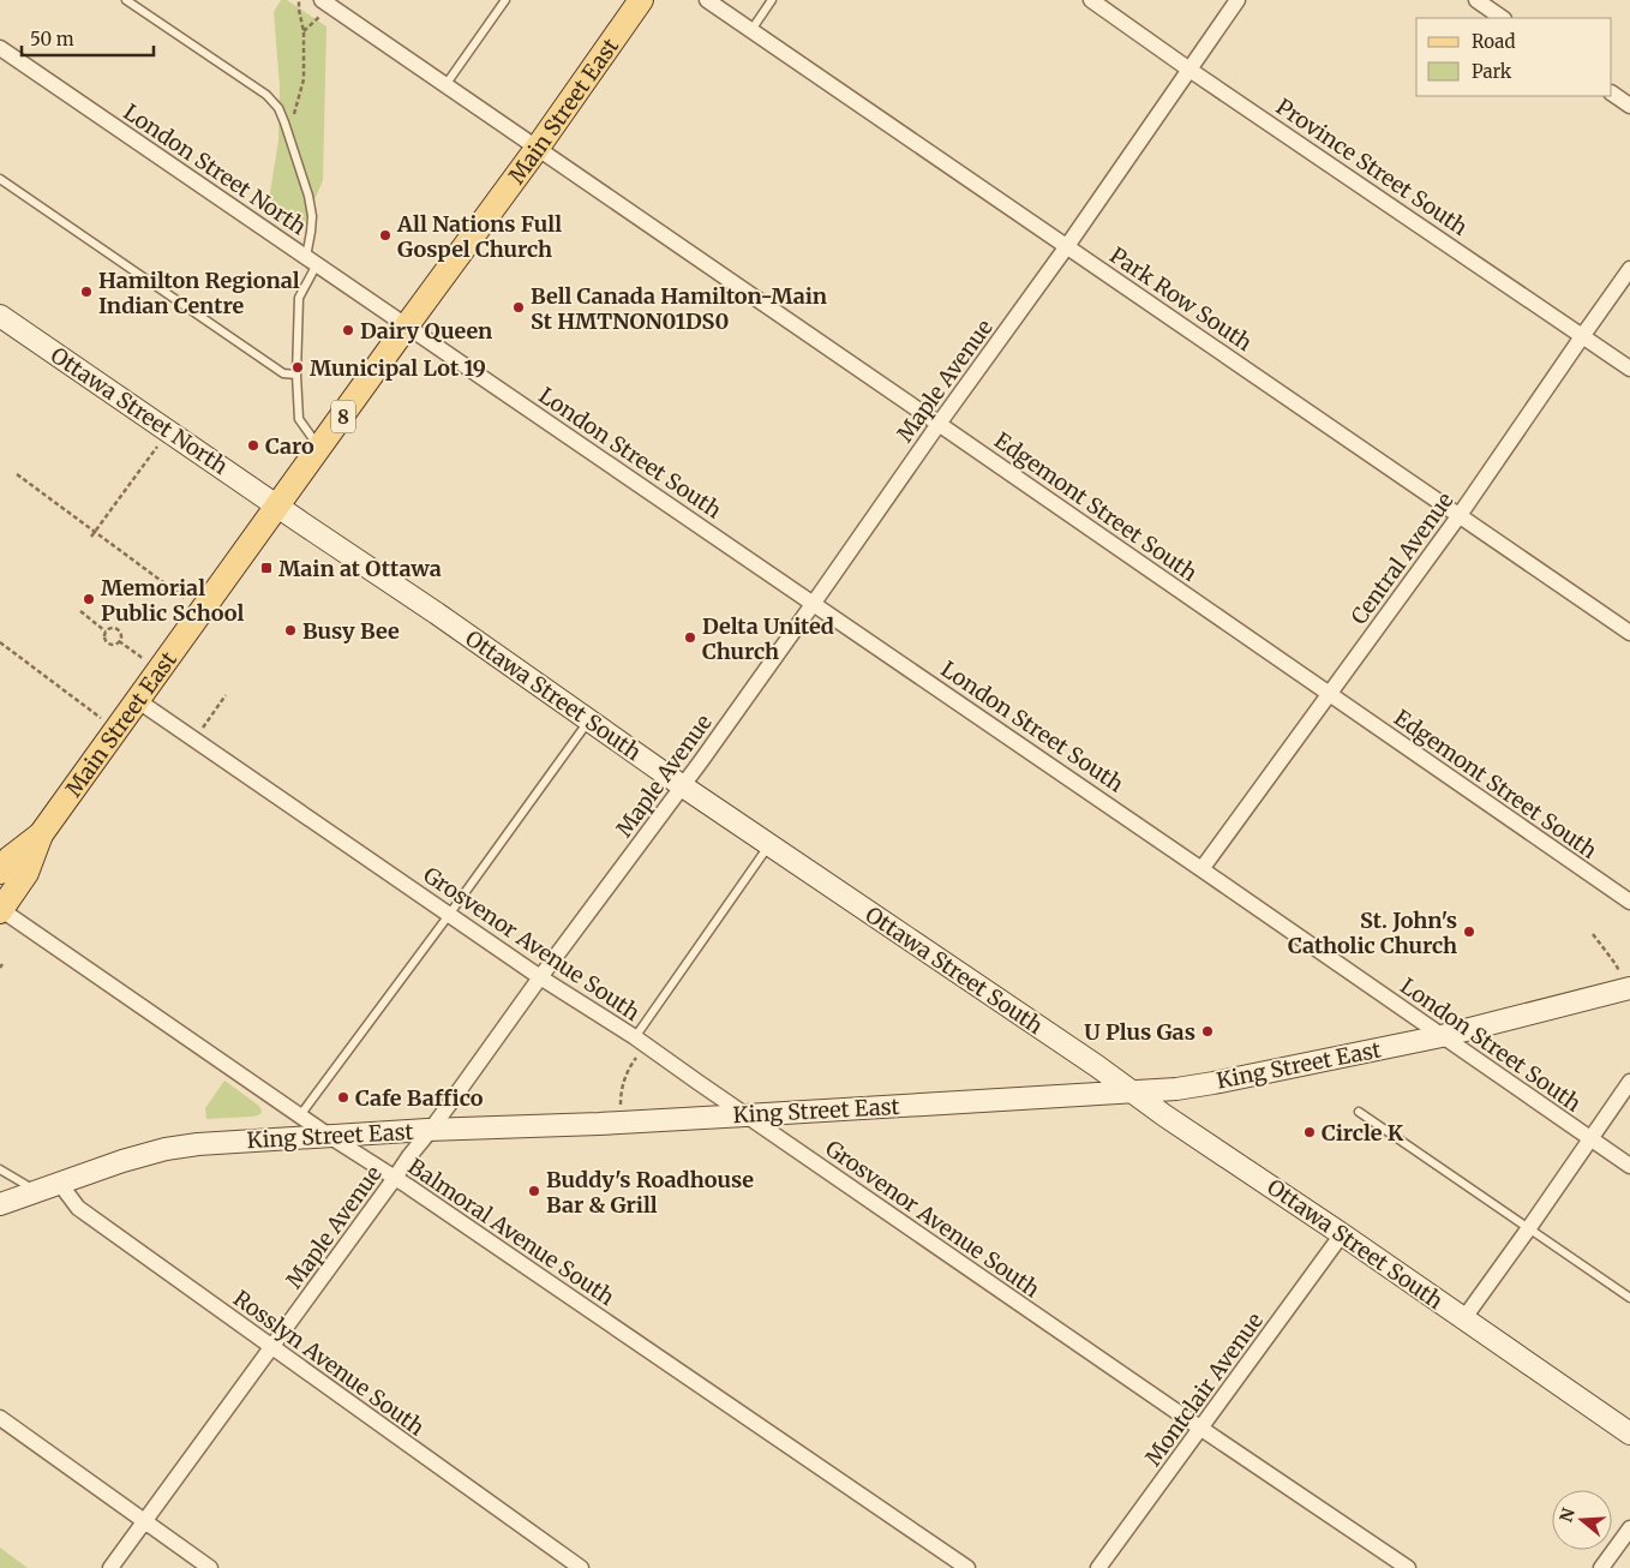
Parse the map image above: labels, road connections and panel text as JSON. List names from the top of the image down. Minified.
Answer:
{"streets":{"main road":["Main Street East","Ottawa Street North","8","Ottawa Street South","King Street East"],"street":["Province Street South","London Street North","Park Row South","Maple Avenue","London Street South","Edgemont Street South","Central Avenue","Grosvenor Avenue South","Balmoral Avenue South","Rosslyn Avenue South","Montclair Avenue"]},"crossings":[["Main Street East","London Street North"],["Main Street East","Ottawa Street North"],["Main Street East","London Street South"],["Main Street East","Edgemont Street South"],["Main Street East","Ottawa Street South"],["Main Street East","Grosvenor Avenue South"],["Main Street East","Balmoral Avenue South"],["Province Street South","Maple Avenue"],["Province Street South","Central Avenue"],["London Street North","London Street South"],["Park Row South","Maple Avenue"],["Park Row South","Central Avenue"],["Maple Avenue","London Street South"],["Maple Avenue","Edgemont Street South"],["Maple Avenue","Ottawa Street South"],["Maple Avenue","Grosvenor Avenue South"],["Maple Avenue","King Street East"],["Maple Avenue","Balmoral Avenue South"],["Maple Avenue","Rosslyn Avenue South"],["Ottawa Street North","Ottawa Street South"],["London Street South","Central Avenue"],["London Street South","King Street East"],["Edgemont Street South","Central Avenue"],["Ottawa Street South","King Street East"],["Ottawa Street South","Montclair Avenue"],["Grosvenor Avenue South","King Street East"],["Grosvenor Avenue South","Montclair Avenue"],["King Street East","Balmoral Avenue South"],["King Street East","Rosslyn Avenue South"]],"places":{"other":["All Nations Full Gospel Church","Hamilton Regional Indian Centre","Bell Canada Hamilton-Main St HMTNON01DS0","Dairy Queen","Municipal Lot 19","Caro","Memorial Public School","Busy Bee","Delta United Church","St. John's Catholic Church","U Plus Gas","Cafe Baffico","Circle K","Buddy's Roadhouse Bar & Grill"],"transit":["Main at Ottawa"]},"legend":["Road","Park"],"scale_bar":"50 m","north":"left"}
